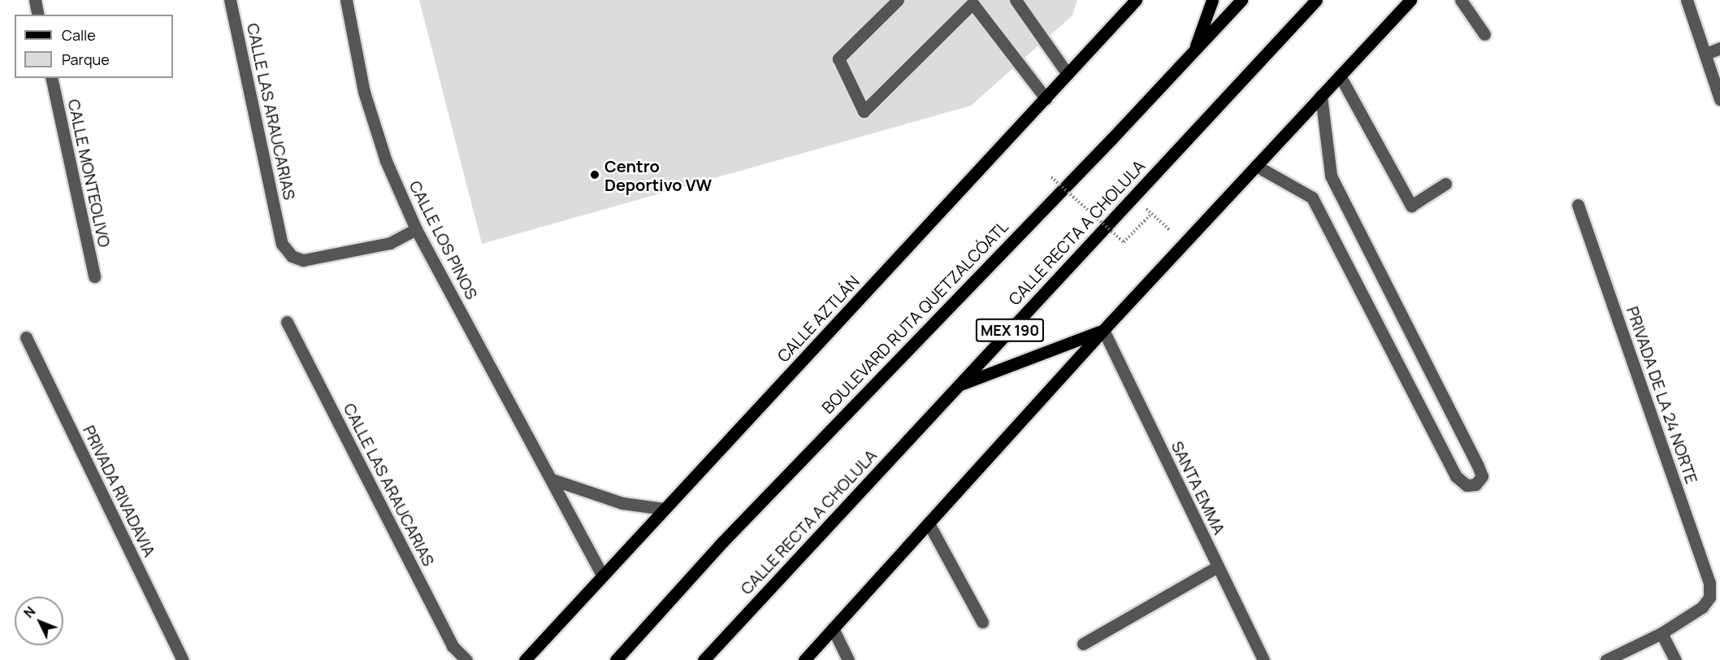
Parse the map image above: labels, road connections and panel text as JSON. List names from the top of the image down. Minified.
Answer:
{"streets":{"main road":["CALLE RECTA A CHOLULA","BOULEVARD RUTA QUETZALCÓATL","CALLE AZTLÁN","MEX 190"],"street":["CALLE LAS ARAUCARIAS","CALLE MONTEOLIVO","CALLE LOS PINOS","PRIVADA DE LA 24 NORTE","SANTA EMMA","PRIVADA RIVADAVIA"]},"crossings":[["CALLE LAS ARAUCARIAS","CALLE LOS PINOS"],["CALLE LOS PINOS","CALLE AZTLÁN"]],"places":["Centro Deportivo VW"],"legend":["Calle","Parque"],"north":"top left"}
